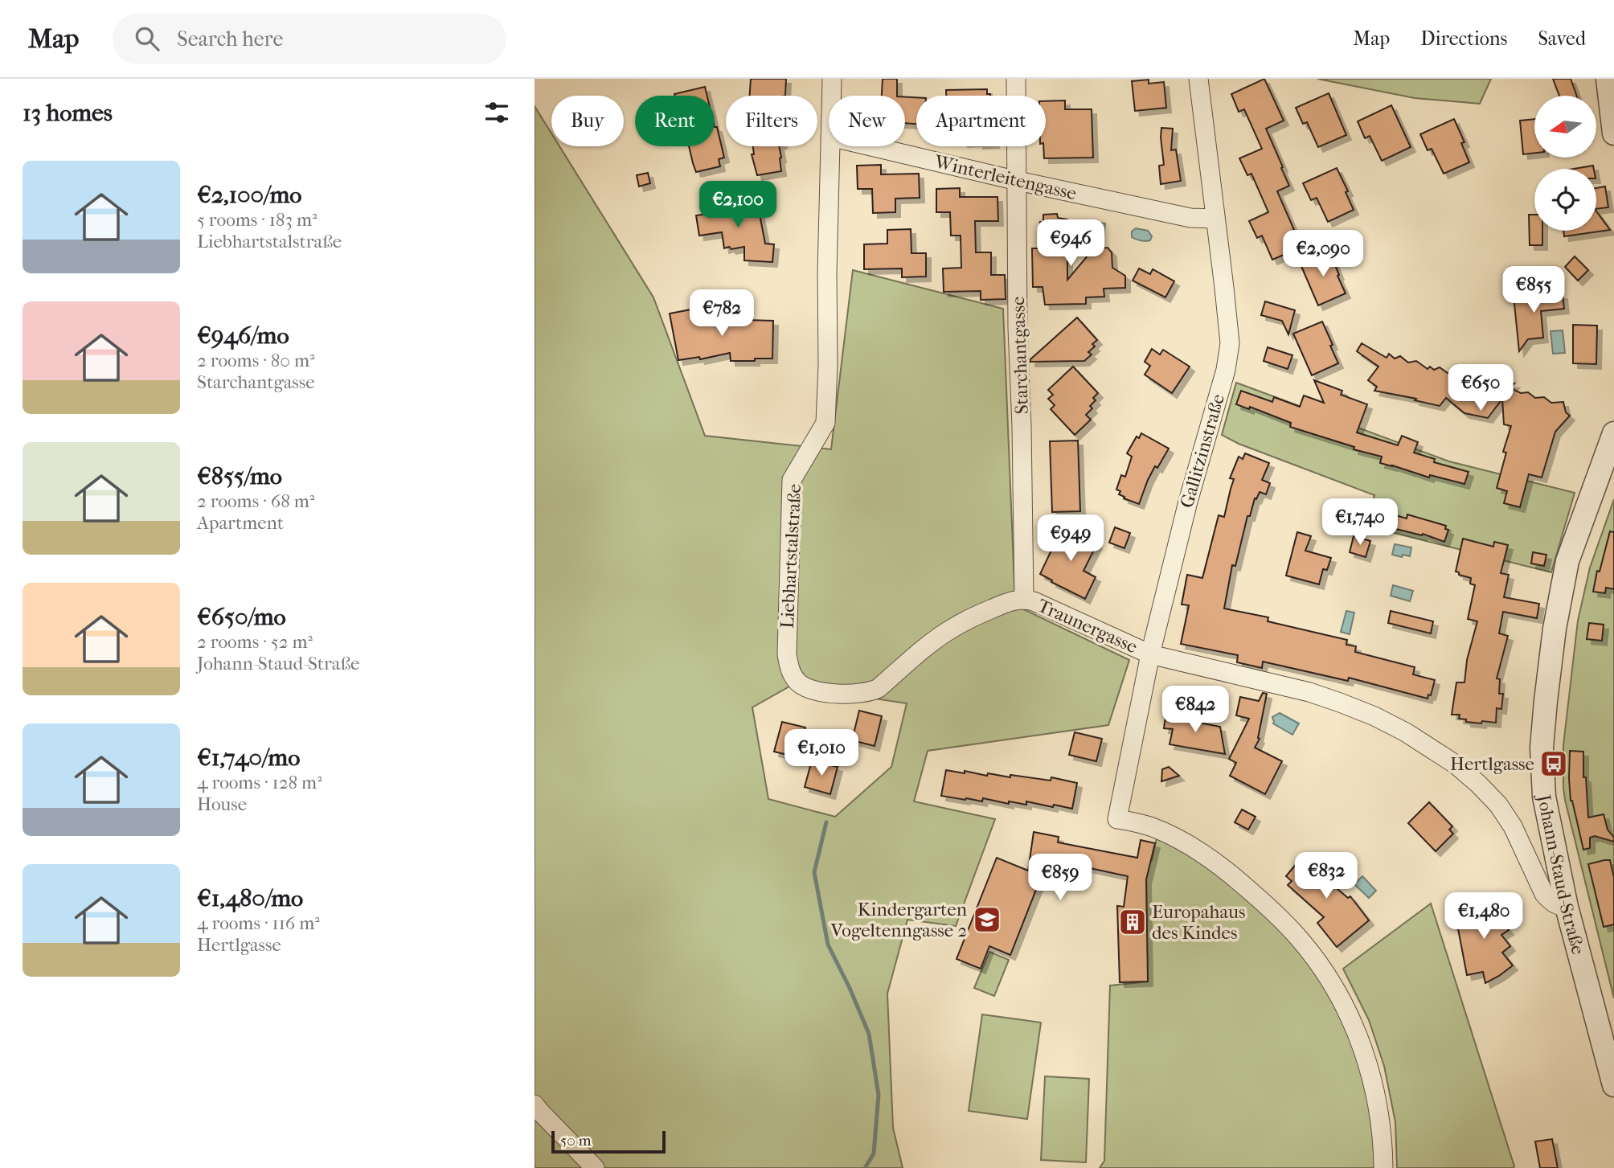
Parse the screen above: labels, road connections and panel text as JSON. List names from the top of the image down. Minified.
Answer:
{"streets":{"street":["Winterleitengasse","Starchantgasse","Gallitzinstraße","Liebhartstalstraße","Traunergasse","Johann-Staud-Straße"]},"crossings":[["Winterleitengasse","Starchantgasse"],["Winterleitengasse","Gallitzinstraße"],["Starchantgasse","Liebhartstalstraße"],["Starchantgasse","Traunergasse"],["Gallitzinstraße","Traunergasse"],["Liebhartstalstraße","Traunergasse"]],"places":{"bus stop":["Hertlgasse"],"school or university":["Kindergarten Vogeltenngasse 2"],"building":["Europahaus des Kindes"]},"scale_bar":"50 m","north":"left","page":{"header":"Map","search":"Search here","nav":["Map","Directions","Saved"],"heading":"13 homes","chip":["Buy","Rent","Filters","New","Apartment"],"list":[{"name":"€2,100/mo","note":"5 rooms · 183 m² · Liebhartstalstraße"},{"name":"€946/mo","note":"2 rooms · 80 m² · Starchantgasse"},{"name":"€855/mo","note":"2 rooms · 68 m² · Apartment"},{"name":"€650/mo","note":"2 rooms · 52 m² · Johann-Staud-Straße"},{"name":"€1,740/mo","note":"4 rooms · 128 m² · House"},{"name":"€1,480/mo","note":"4 rooms · 116 m² · Hertlgasse"}],"price":["€2,100","€946","€2,090","€855","€782","€650","€1,740","€949","€842","€1,010","€832","€859","€1,480"],"scale":"50 m"}}
